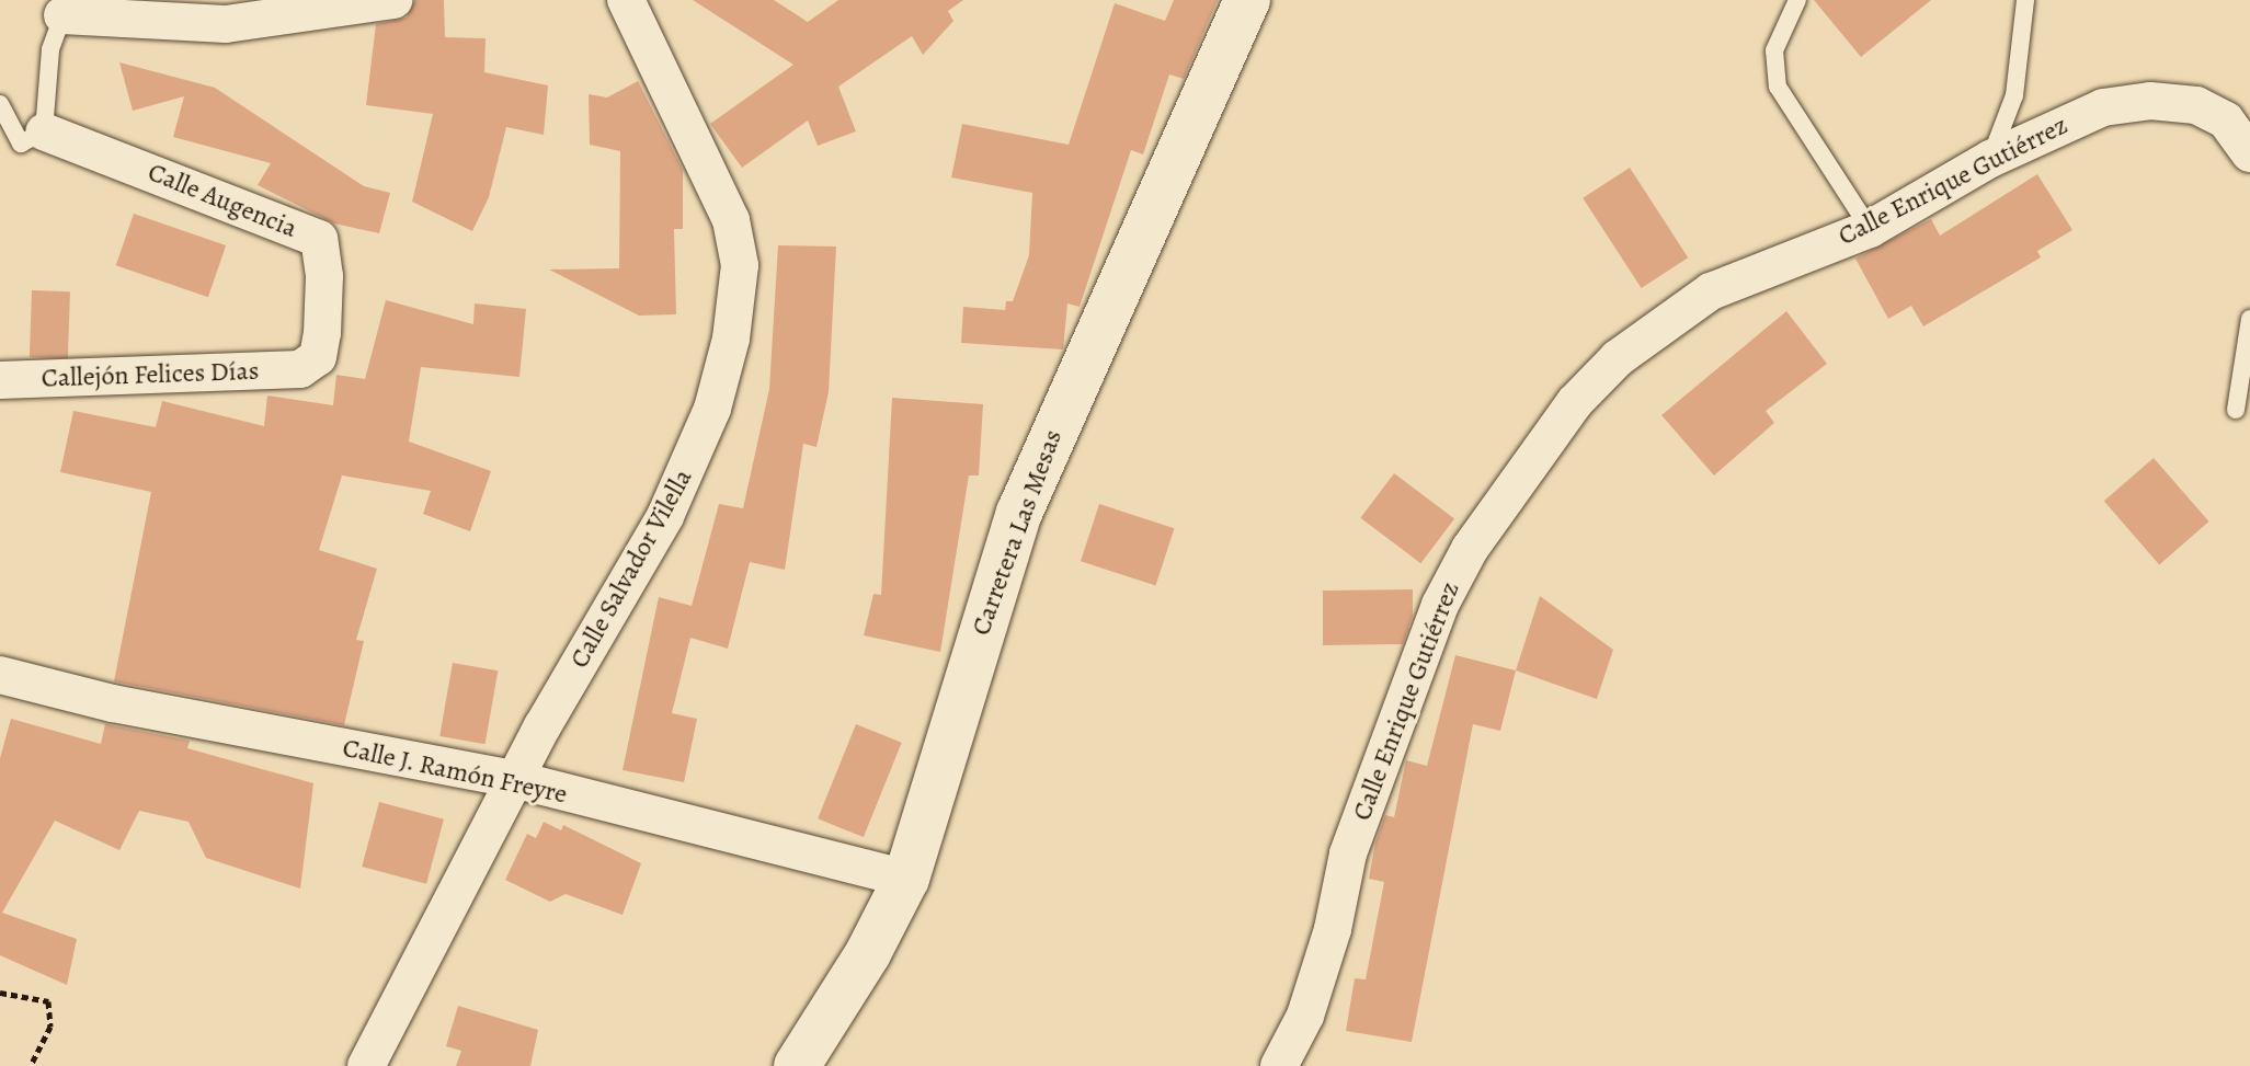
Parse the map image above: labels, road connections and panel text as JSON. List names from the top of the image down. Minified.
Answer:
{"streets":{"street":["Calle Enrique Gutiérrez","Calle Augencia","Callejón Felices Días","Carretera Las Mesas","Calle Salvador Vilella","Calle J. Ramón Freyre"]},"crossings":[["Calle Augencia","Callejón Felices Días"],["Carretera Las Mesas","Calle J. Ramón Freyre"],["Calle Salvador Vilella","Calle J. Ramón Freyre"]]}
